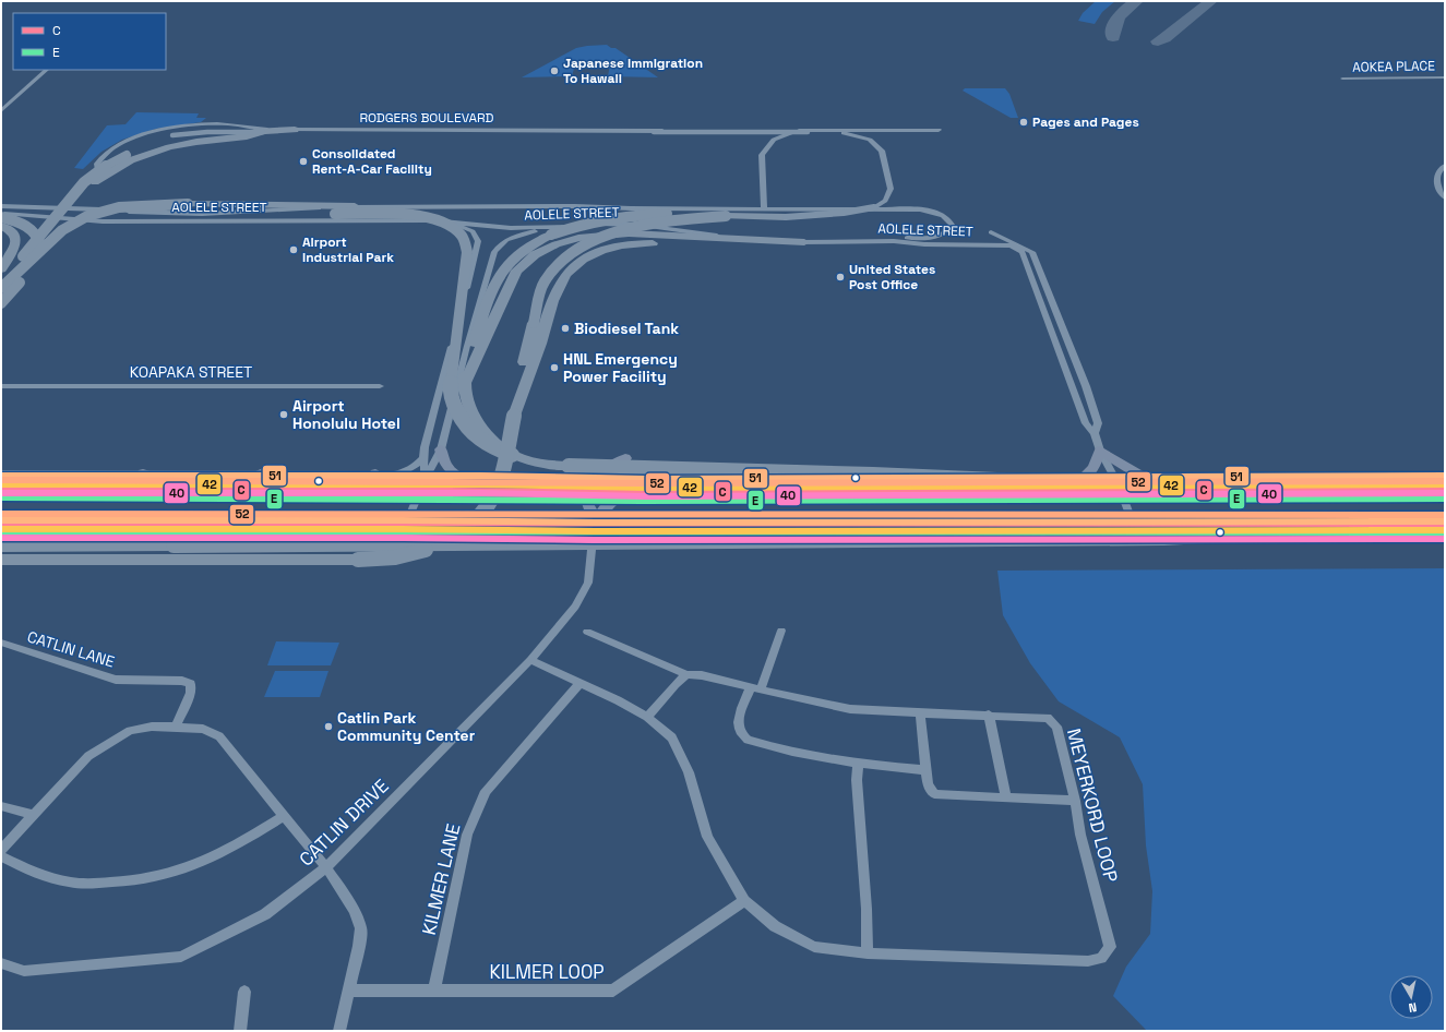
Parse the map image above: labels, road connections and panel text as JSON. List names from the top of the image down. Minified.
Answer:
{"streets":{"street":["AOKEA PLACE","RODGERS BOULEVARD","AOLELE STREET","KOAPAKA STREET","CATLIN LANE","MEYERKORD LOOP","CATLIN DRIVE","KILMER LANE","KILMER LOOP"]},"crossings":[["RODGERS BOULEVARD","AOLELE STREET"],["KILMER LANE","KILMER LOOP"]],"places":["Japanese Immigration To Hawaii","Pages and Pages","Consolidated Rent-A-Car Facility","Airport Industrial Park","United States Post Office","Biodiesel Tank","HNL Emergency Power Facility","Airport Honolulu Hotel","Catlin Park Community Center"],"lines":["transit line 51","transit line 52","transit line 42","transit line C","transit line 40","transit line E"],"legend":["C","E"],"north":"bottom"}
